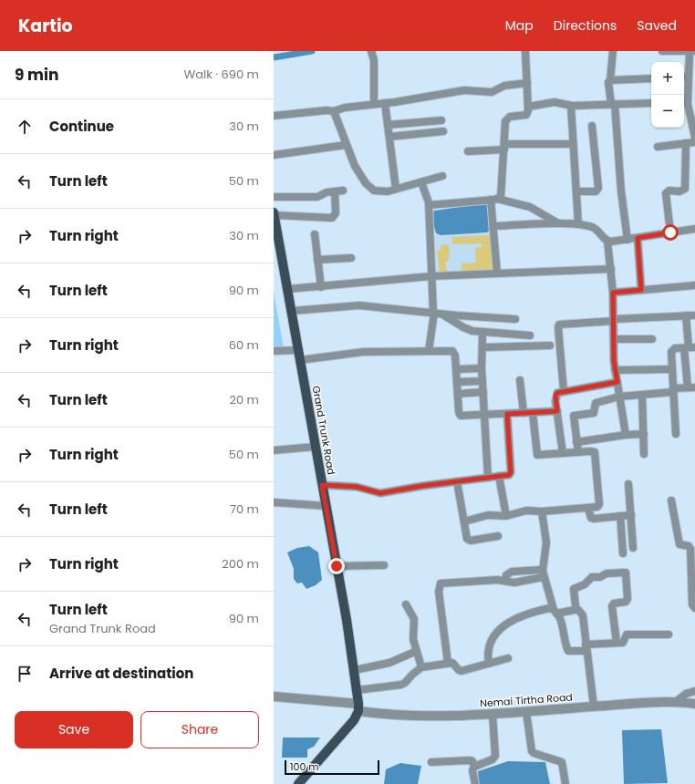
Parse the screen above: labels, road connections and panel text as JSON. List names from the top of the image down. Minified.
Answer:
{"streets":{"main road":["Grand Trunk Road"],"street":["Nemai Tirtha Road"]},"crossings":[["Grand Trunk Road","Nemai Tirtha Road"]],"scale_bar":"100 m","page":{"header":"Kartio","nav":["Map","Directions","Saved"],"heading":["9 min","Walk · 690 m"],"map_buttons":["+","−"],"list":[["Continue","30 m"],["Turn left","50 m"],["Turn right","30 m"],["Turn left","90 m"],["Turn right","60 m"],["Turn left","20 m"],["Turn right","50 m"],["Turn left","70 m"],["Turn right","200 m"],["Turn left","Grand Trunk Road","90 m"],"Arrive at destination"],"buttons":["Save","Share"],"scale":"100 m"}}
